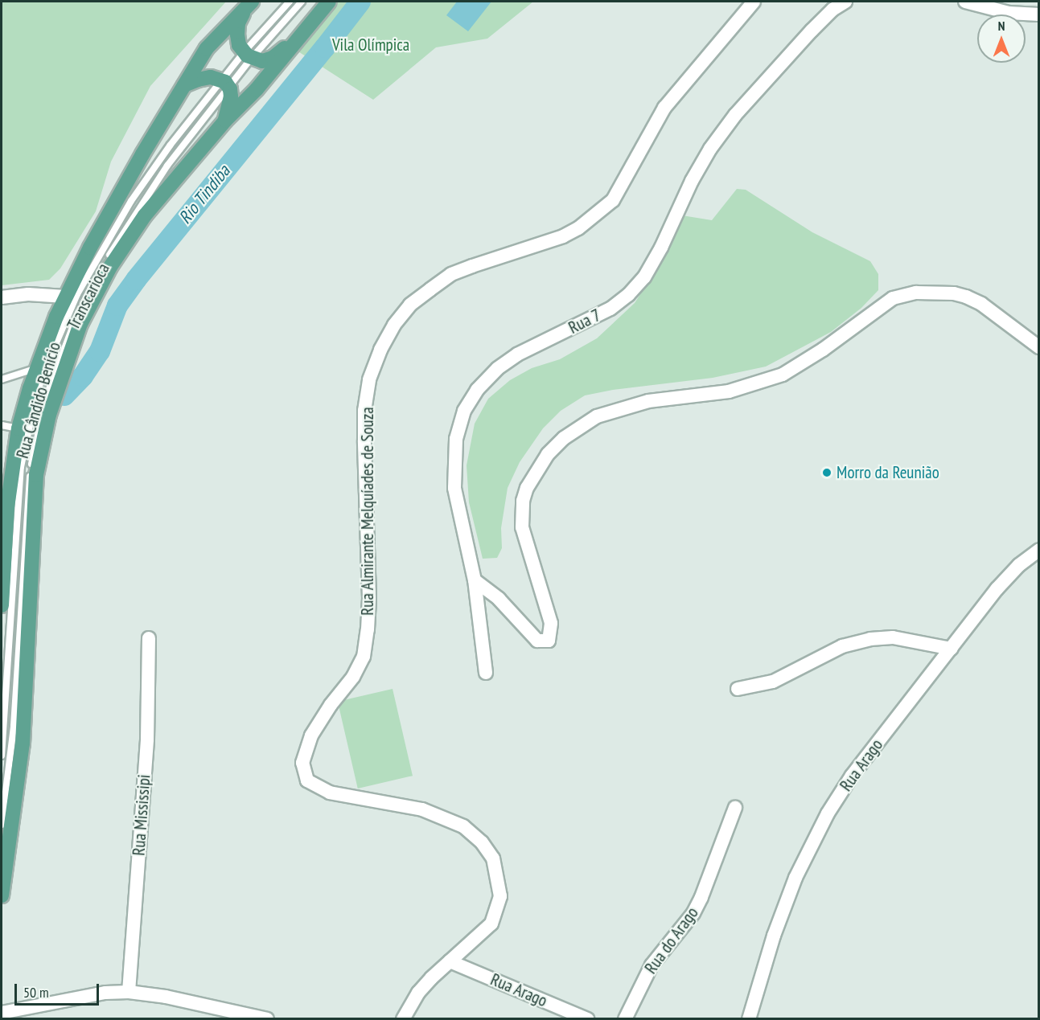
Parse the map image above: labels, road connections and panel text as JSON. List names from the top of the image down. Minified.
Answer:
{"streets":{"main road":["Rua Cândido Benício"],"street":["Rua 7","Rua Almirante Melquíades de Souza","Rua Arago","Rua Mississipi","Rua do Arago"],"lane":["Transcarioca"]},"crossings":[["Rua Almirante Melquíades de Souza","Rua Arago"]],"water":["Rio Tindiba"],"parks":["Vila Olímpica"],"places":["Morro da Reunião"],"scale_bar":"50 m","north":"top"}
